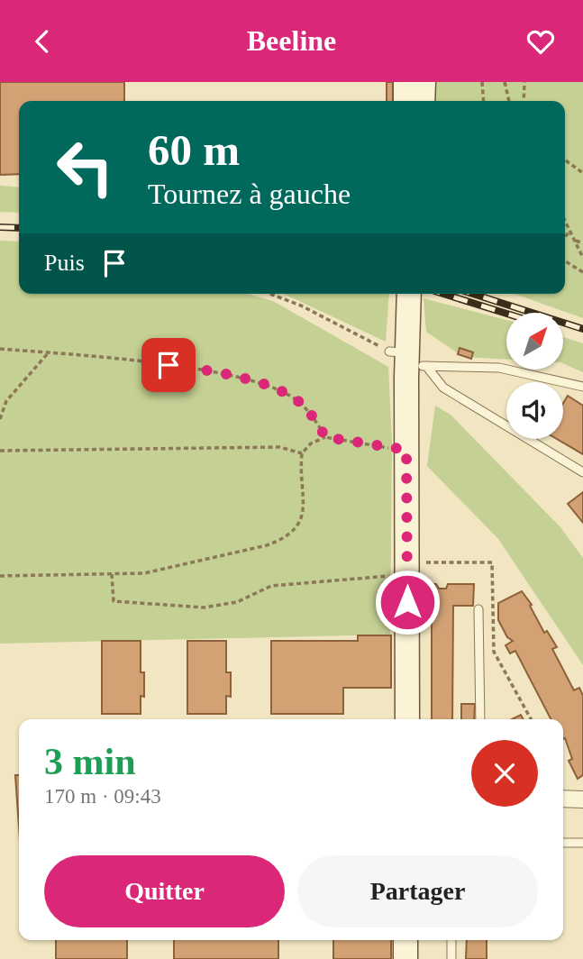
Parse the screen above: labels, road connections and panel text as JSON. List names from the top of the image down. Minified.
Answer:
{"north":"top right","page":{"header":"Beeline","turn":["60 m","Tournez à gauche"],"then":"Puis","heading":["3 min","170 m · 09:43"],"buttons":["Quitter","Partager"]}}
